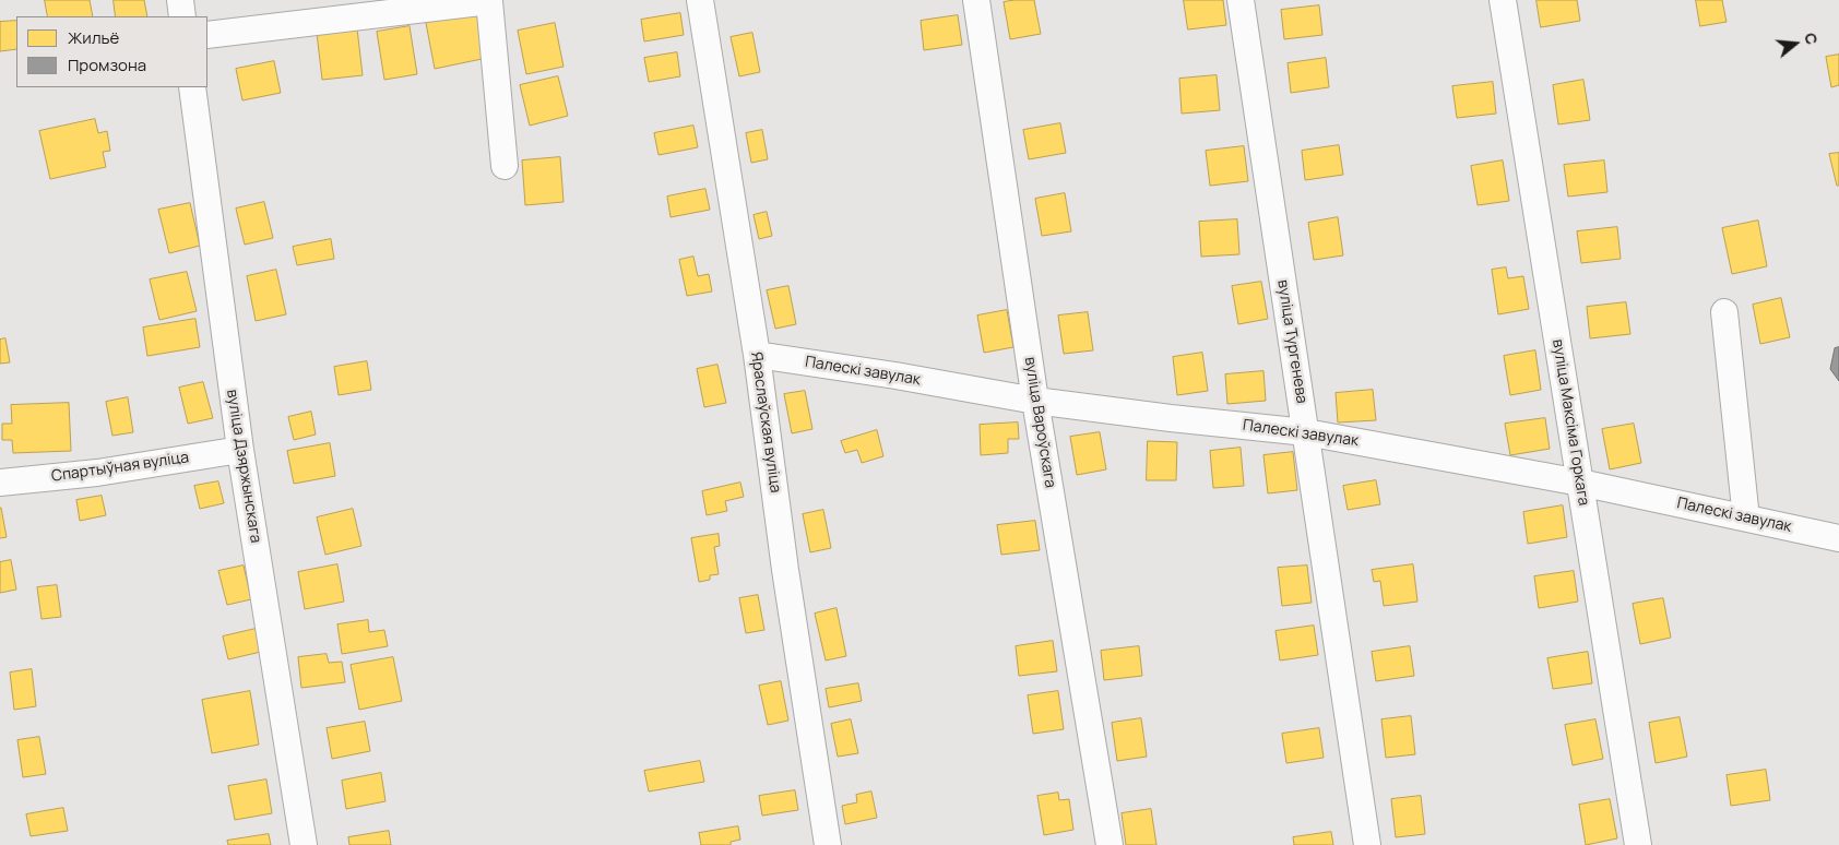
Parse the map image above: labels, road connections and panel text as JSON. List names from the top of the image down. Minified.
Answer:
{"streets":{"street":["вуліца Тургенева","Палескі завулак","Яраслаўская вуліца","вуліца Вароўскага","вуліца Максіма Горкага","вуліца Дзяржынскага","Спартыўная вуліца"]},"crossings":[["вуліца Тургенева","Палескі завулак"],["Палескі завулак","Яраслаўская вуліца"],["Палескі завулак","вуліца Вароўскага"],["Палескі завулак","вуліца Максіма Горкага"],["вуліца Дзяржынскага","Спартыўная вуліца"]],"legend":["Жильё","Промзона"],"north":"right"}
